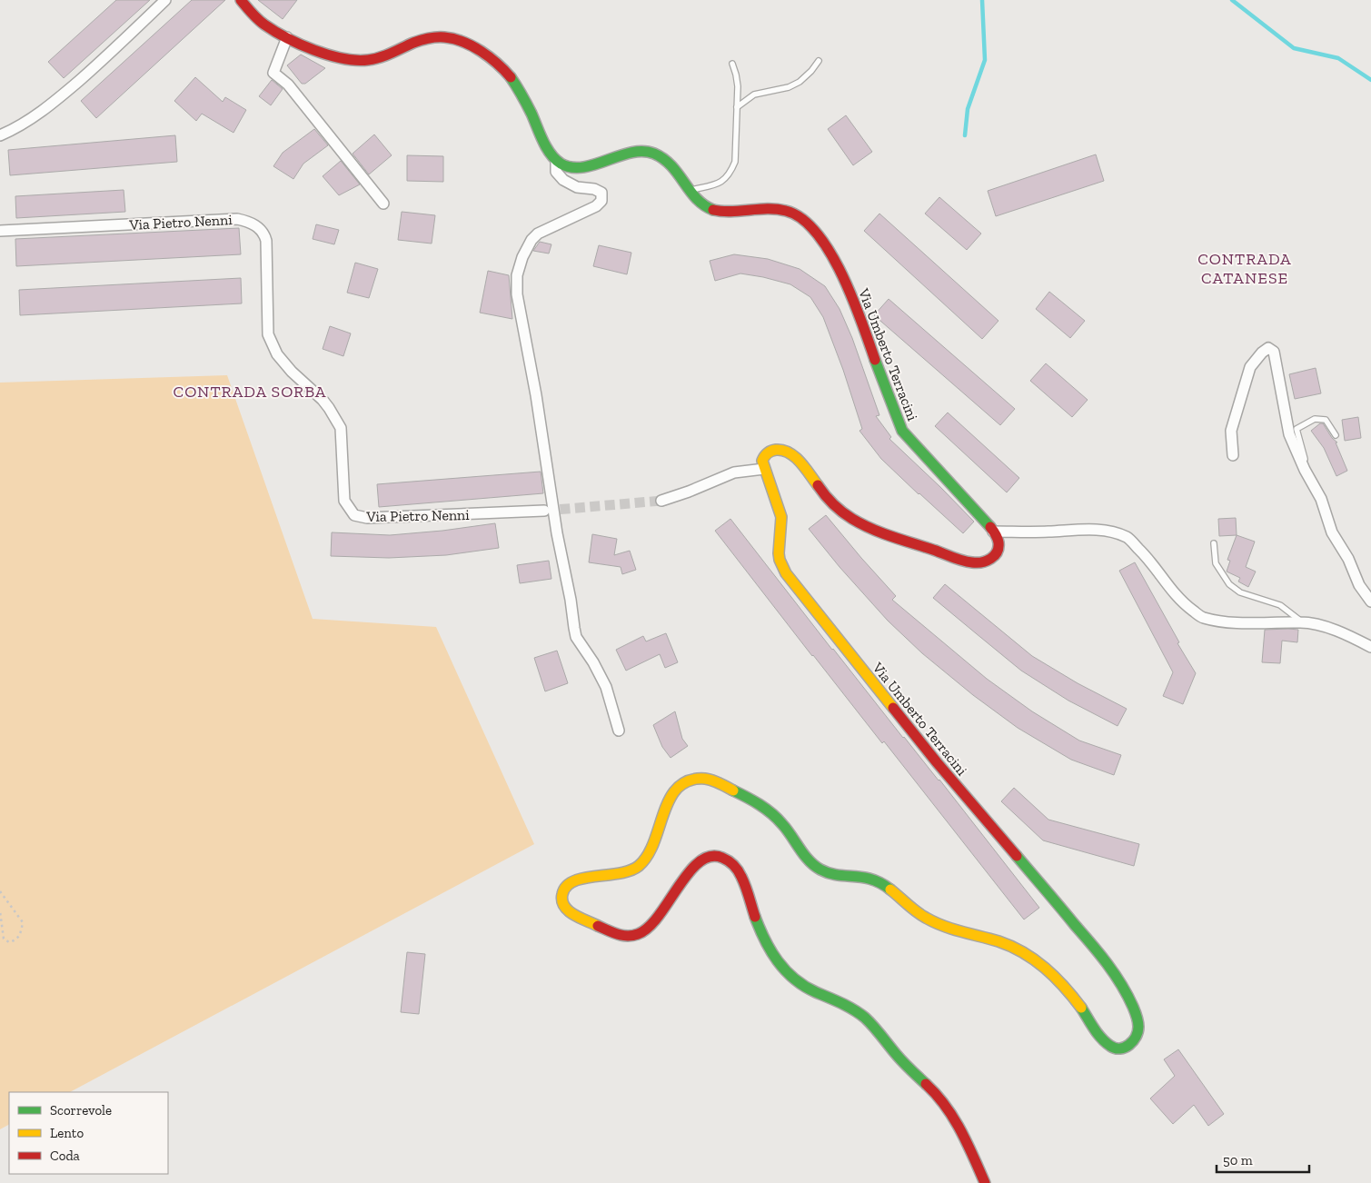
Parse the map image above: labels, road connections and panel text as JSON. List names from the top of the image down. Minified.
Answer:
{"streets":{"street":["Via Pietro Nenni","Via Umberto Terracini"]},"districts":["CONTRADA CATANESE","CONTRADA SORBA"],"legend":["Scorrevole","Lento","Coda"],"scale_bar":"50 m"}
